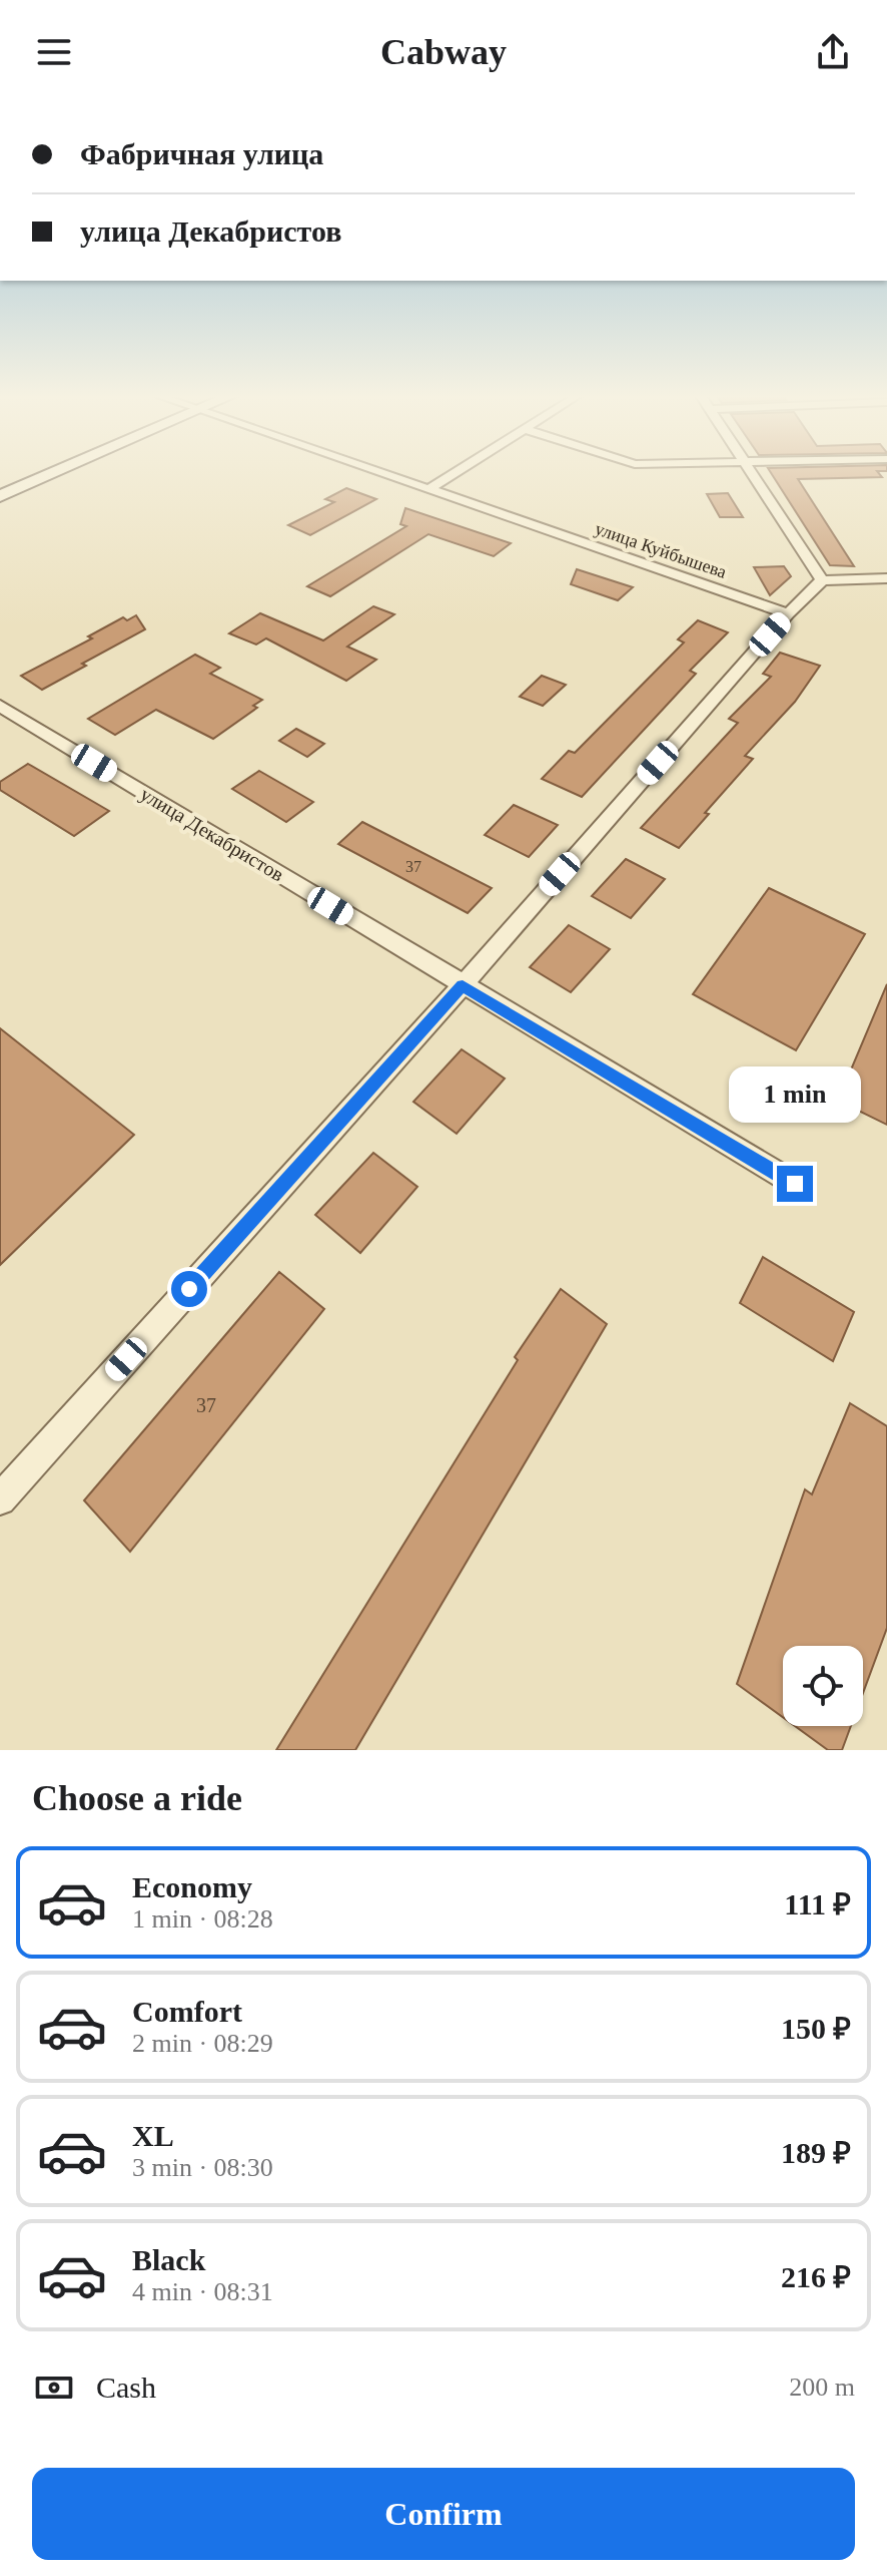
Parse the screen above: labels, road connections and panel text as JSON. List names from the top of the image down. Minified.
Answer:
{"streets":{"street":["улица Куйбышева","улица Декабристов"]},"house_numbers":["37","37"],"page":{"header":"Cabway","banner":["Фабричная улица","улица Декабристов"],"bubble":"1 min","heading":"Choose a ride","list":[{"name":"Economy","note":"1 min · 08:28","value":"111 ₽"},{"name":"Comfort","note":"2 min · 08:29","value":"150 ₽"},{"name":"XL","note":"3 min · 08:30","value":"189 ₽"},{"name":"Black","note":"4 min · 08:31","value":"216 ₽"}],"pay":["Cash","200 m"],"buttons":"Confirm"}}
